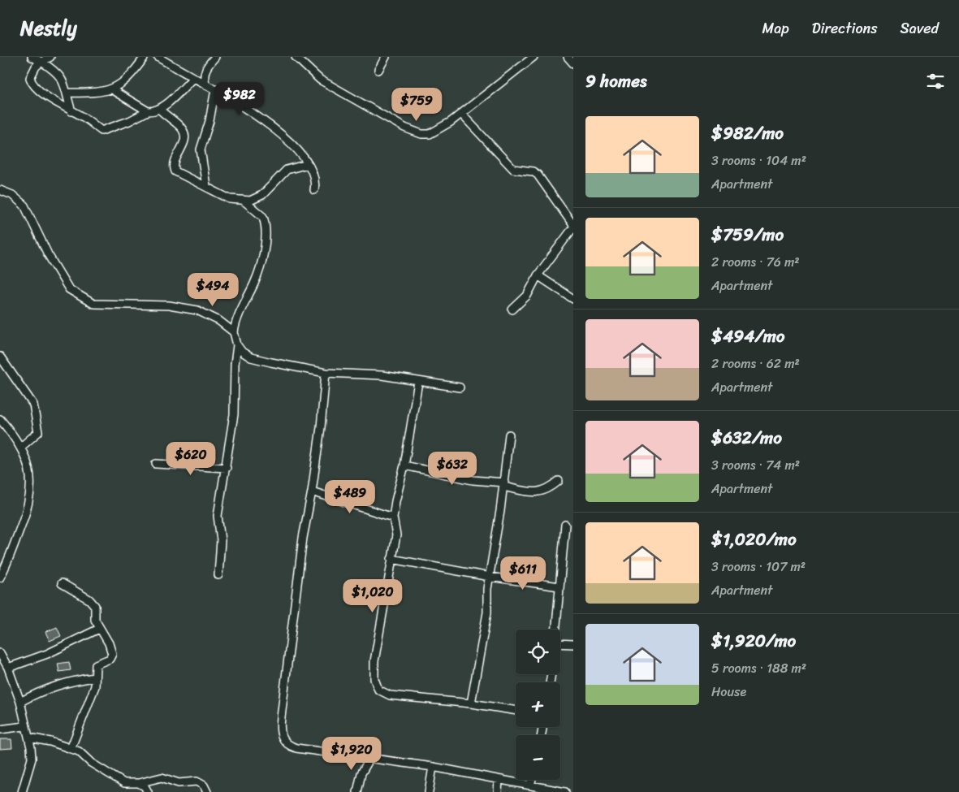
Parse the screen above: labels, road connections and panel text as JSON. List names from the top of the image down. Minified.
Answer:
{"page":{"header":"Nestly","nav":["Map","Directions","Saved"],"heading":"9 homes","price":["$982","$759","$494","$620","$632","$489","$611","$1,020","$1,920"],"list":[{"name":"$982/mo","note":"3 rooms · 104 m² · Apartment"},{"name":"$759/mo","note":"2 rooms · 76 m² · Apartment"},{"name":"$494/mo","note":"2 rooms · 62 m² · Apartment"},{"name":"$632/mo","note":"3 rooms · 74 m² · Apartment"},{"name":"$1,020/mo","note":"3 rooms · 107 m² · Apartment"},{"name":"$1,920/mo","note":"5 rooms · 188 m² · House"}],"map_buttons":["+","−"]}}
